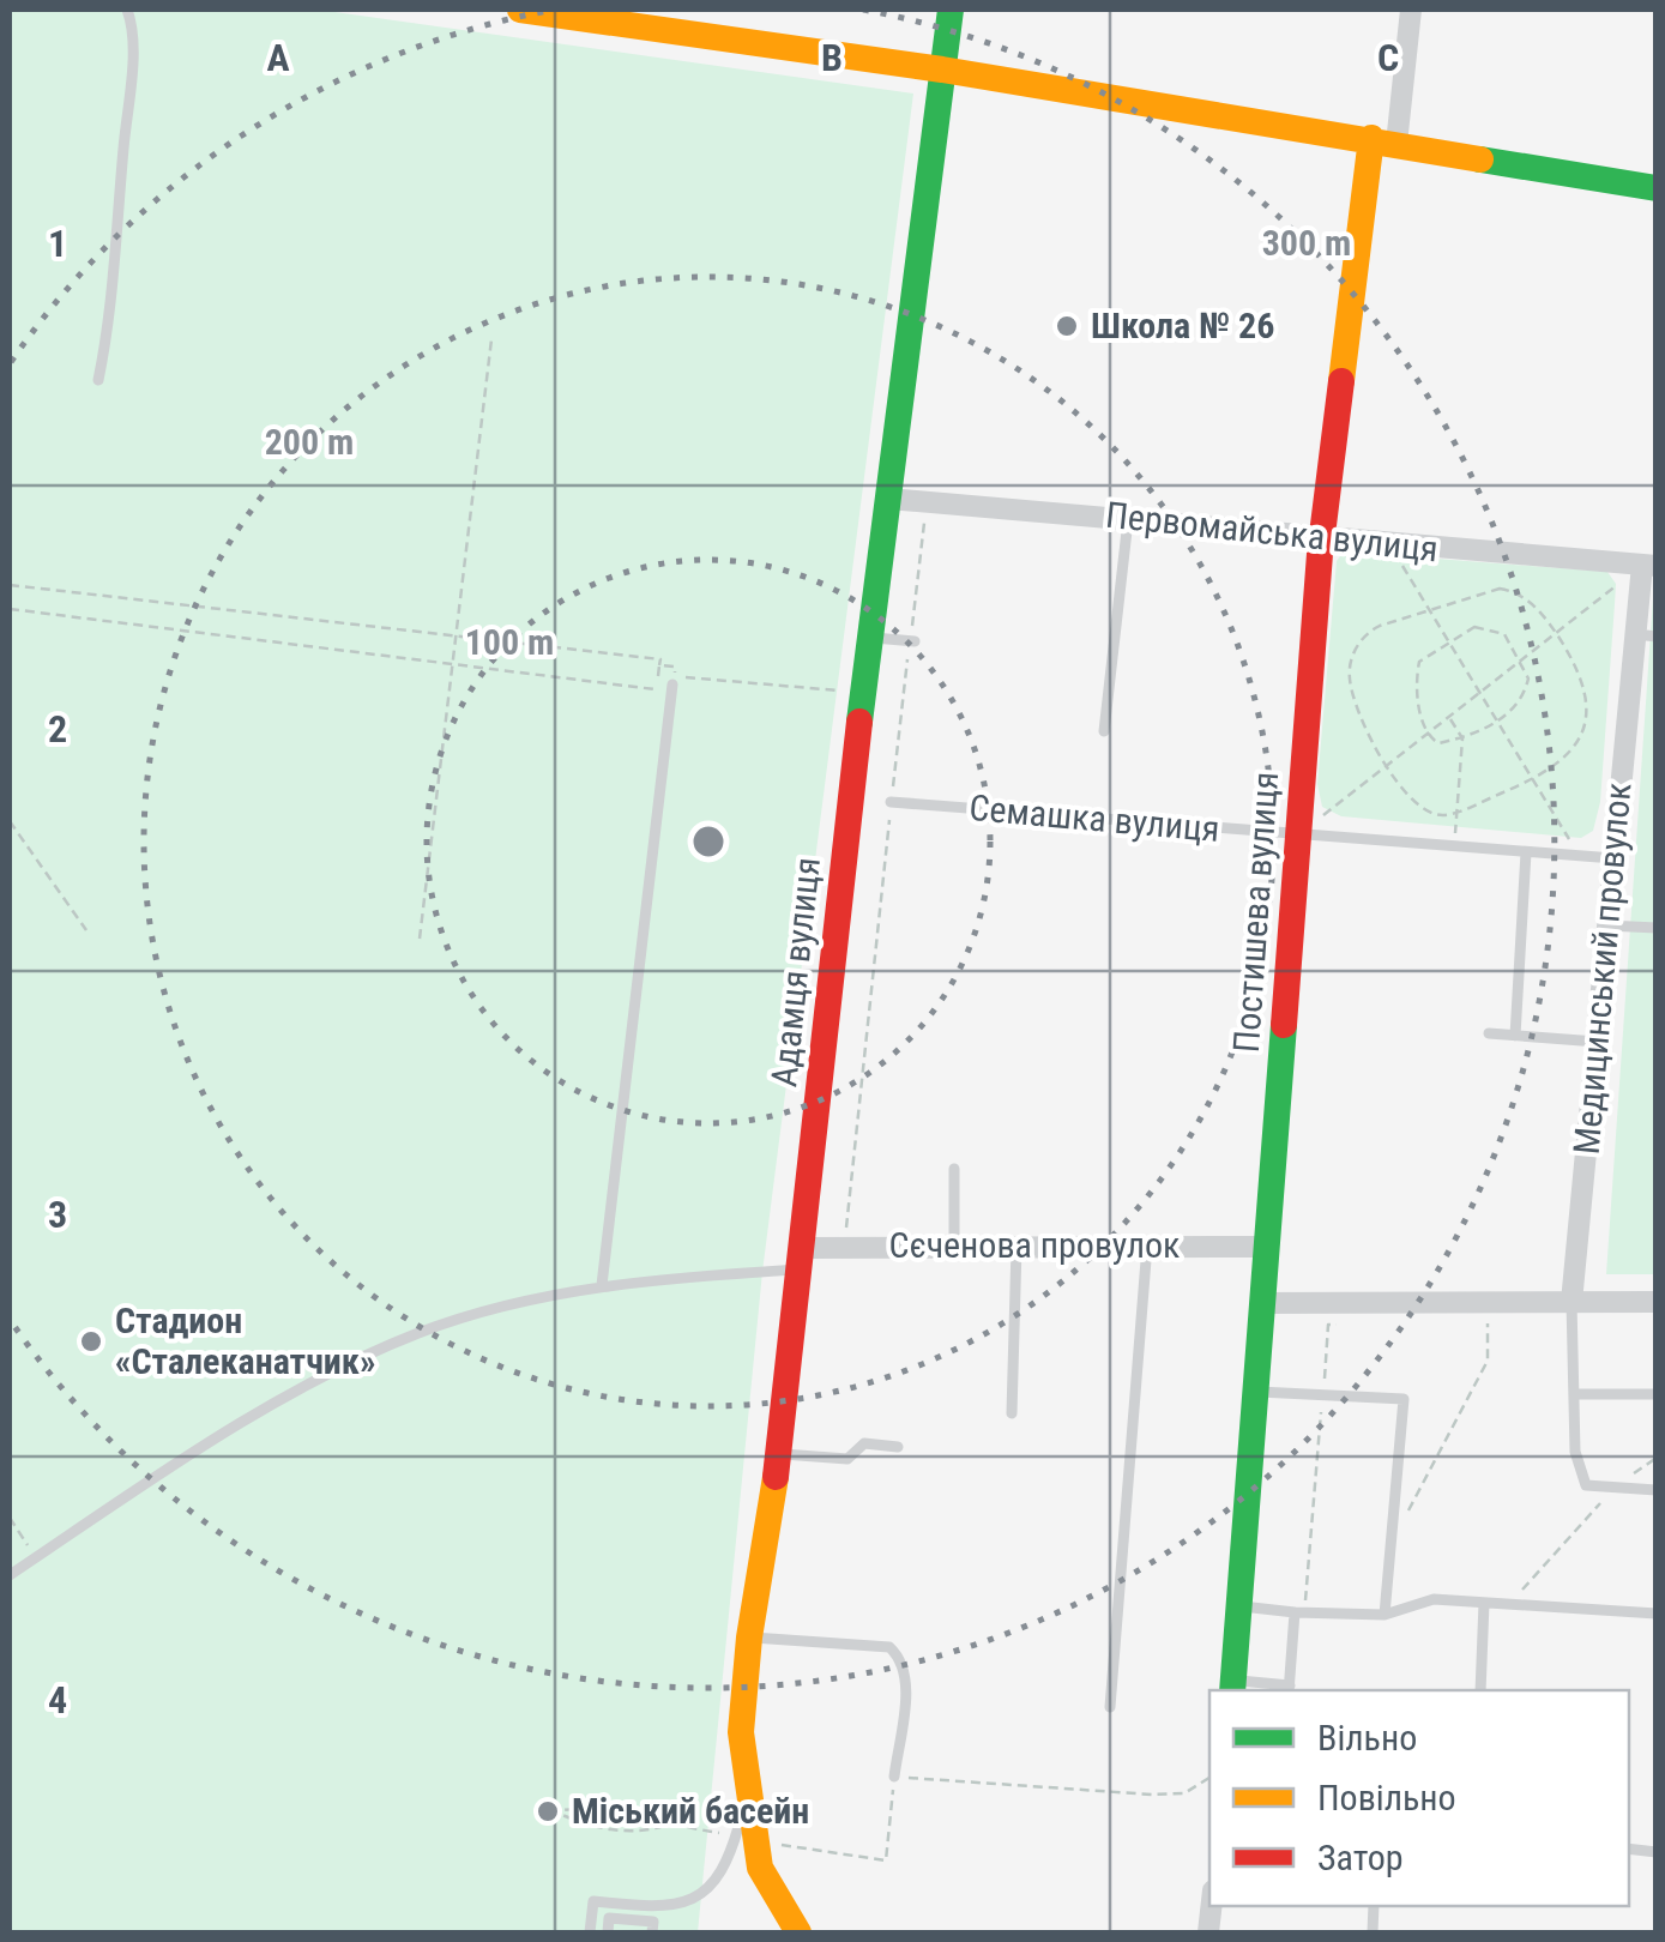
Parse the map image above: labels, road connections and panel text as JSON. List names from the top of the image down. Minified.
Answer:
{"streets":{"street":["Первомайська вулиця","Постишева вулиця","Медицинський провулок","Адамця вулиця","Сєченова провулок"],"lane":["Семашка вулиця"]},"crossings":[["Первомайська вулиця","Постишева вулиця"],["Первомайська вулиця","Медицинський провулок"],["Первомайська вулиця","Адамця вулиця"],["Семашка вулиця","Постишева вулиця"],["Семашка вулиця","Медицинський провулок"],["Постишева вулиця","Сєченова провулок"],["Адамця вулиця","Сєченова провулок"]],"places":["Школа № 26","Стадион «Сталеканатчик»","Міський басейн"],"legend":["Вільно","Повільно","Затор"],"grid":{"columns":["A","B","C"],"rows":["1","2","3","4"]},"rings":["300 m","200 m","100 m"]}
